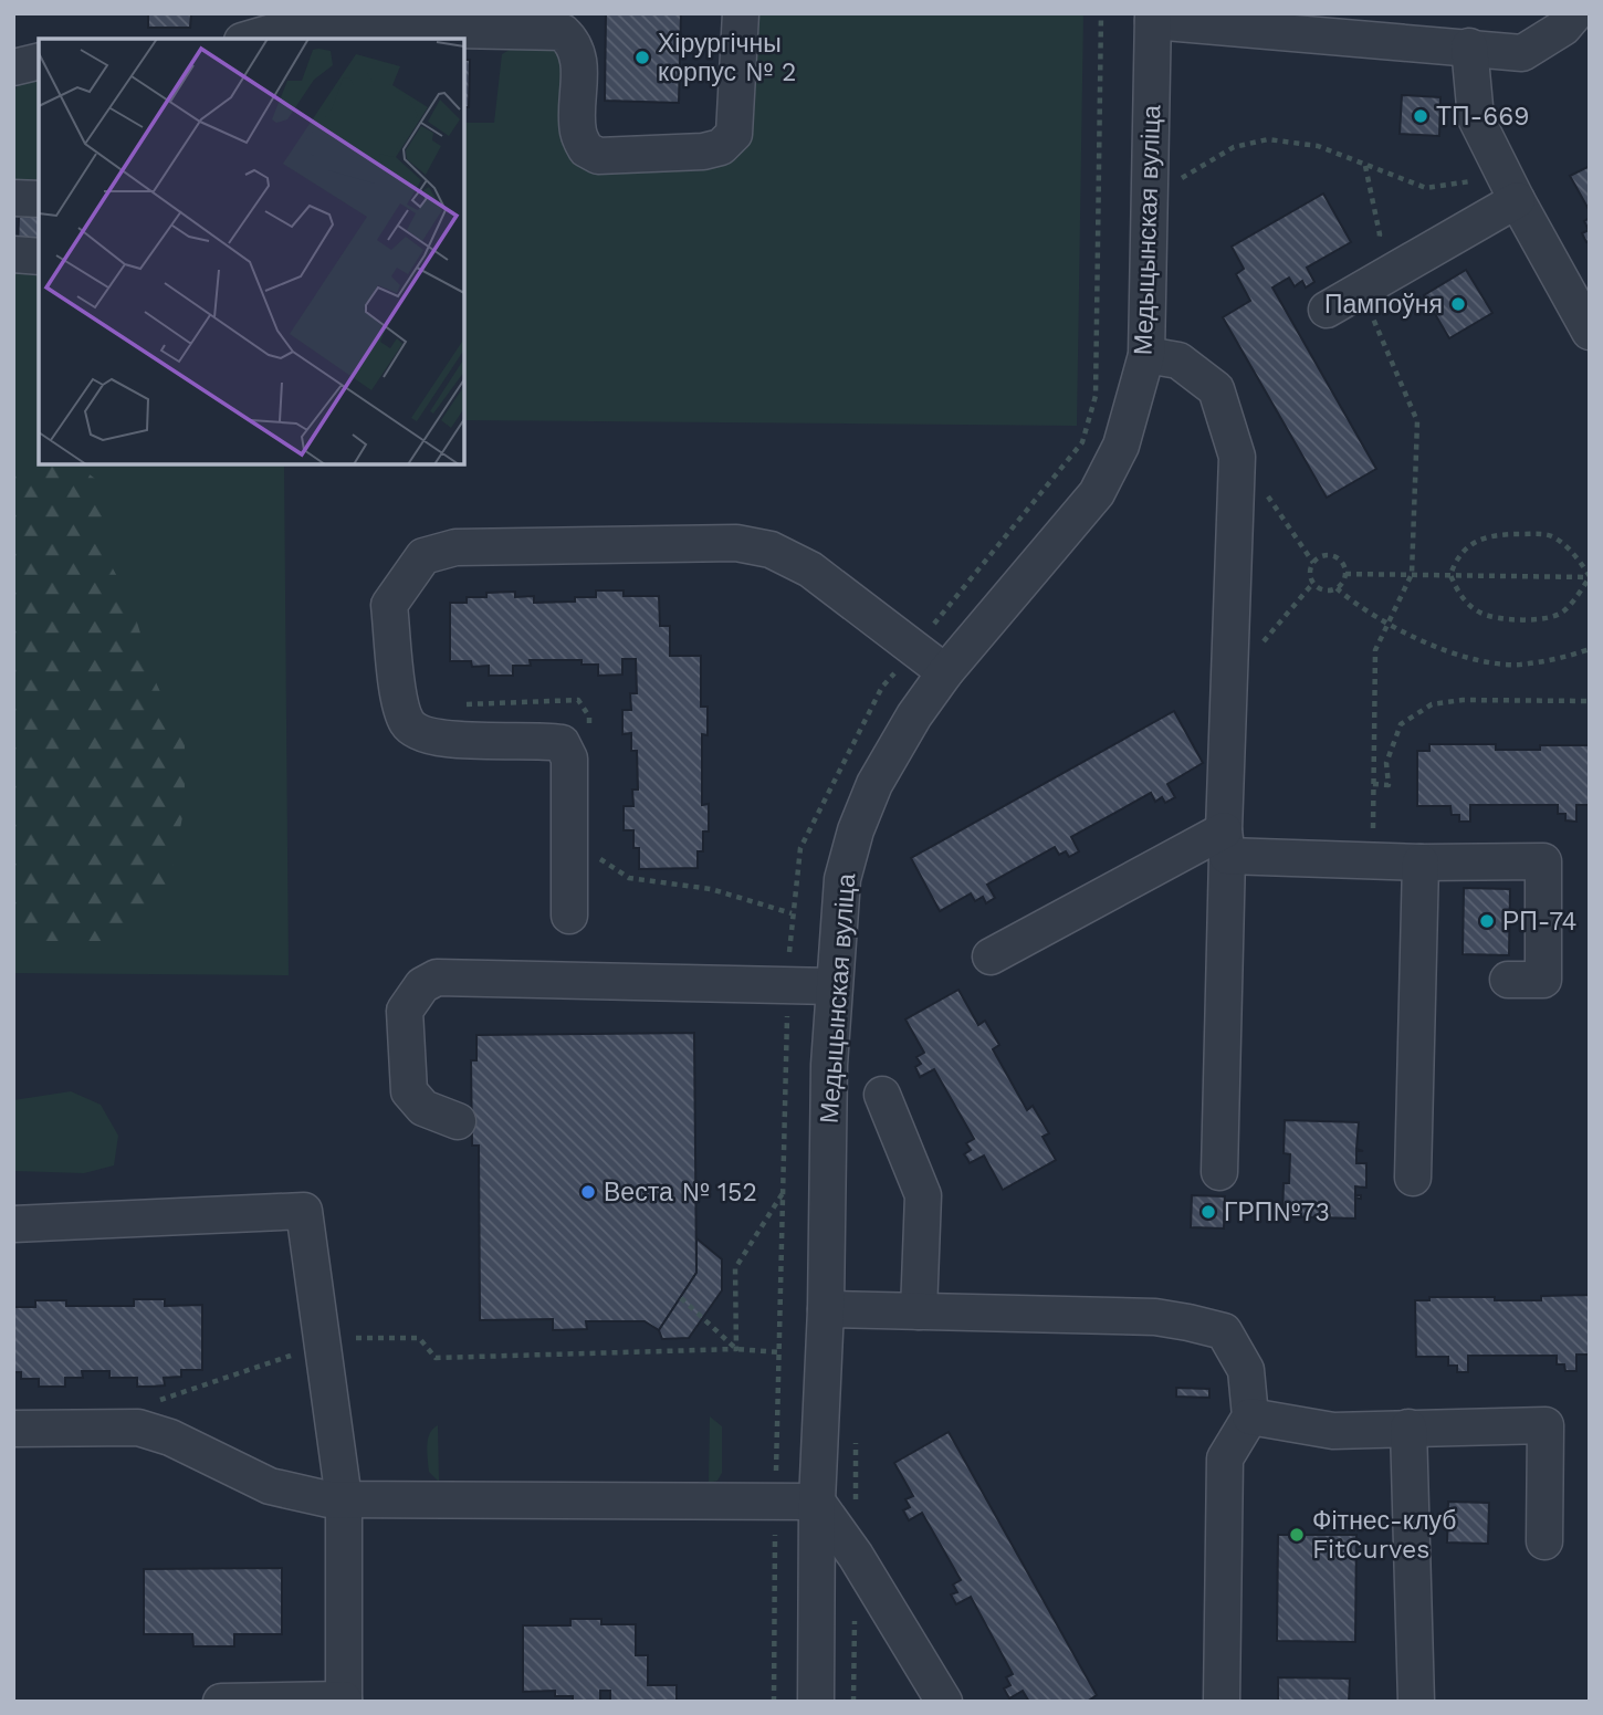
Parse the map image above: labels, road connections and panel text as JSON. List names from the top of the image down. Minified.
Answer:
{"streets":{"street":["Медыцынская вуліца"]},"places":["Хірургічны корпус № 2","ТП-669","Пампоўня","РП-74","Веста № 152","ГРП№73","Фітнес-клуб FitCurves"]}
